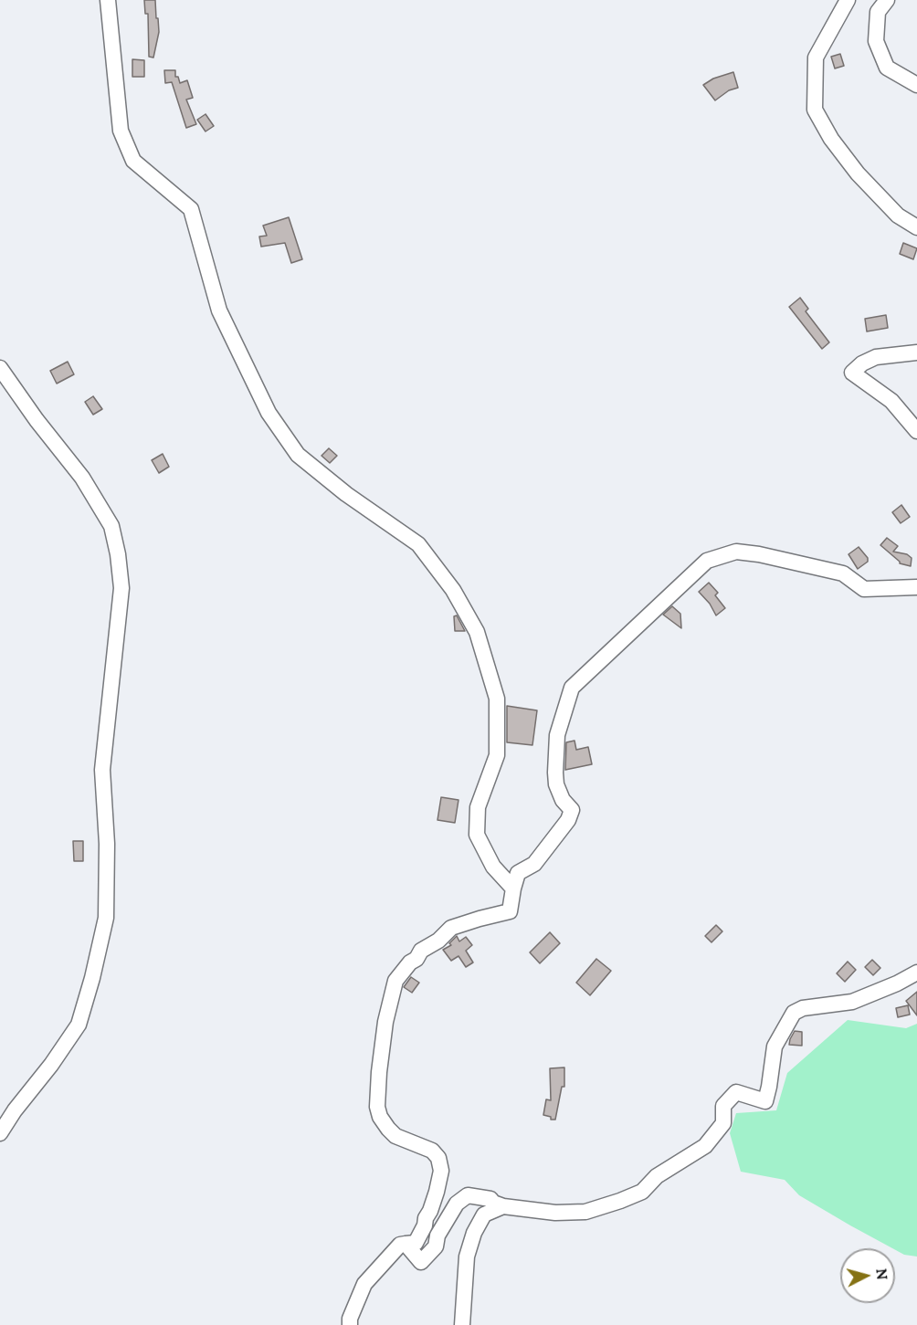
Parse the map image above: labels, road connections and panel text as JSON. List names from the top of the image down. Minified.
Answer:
{"north":"right"}
